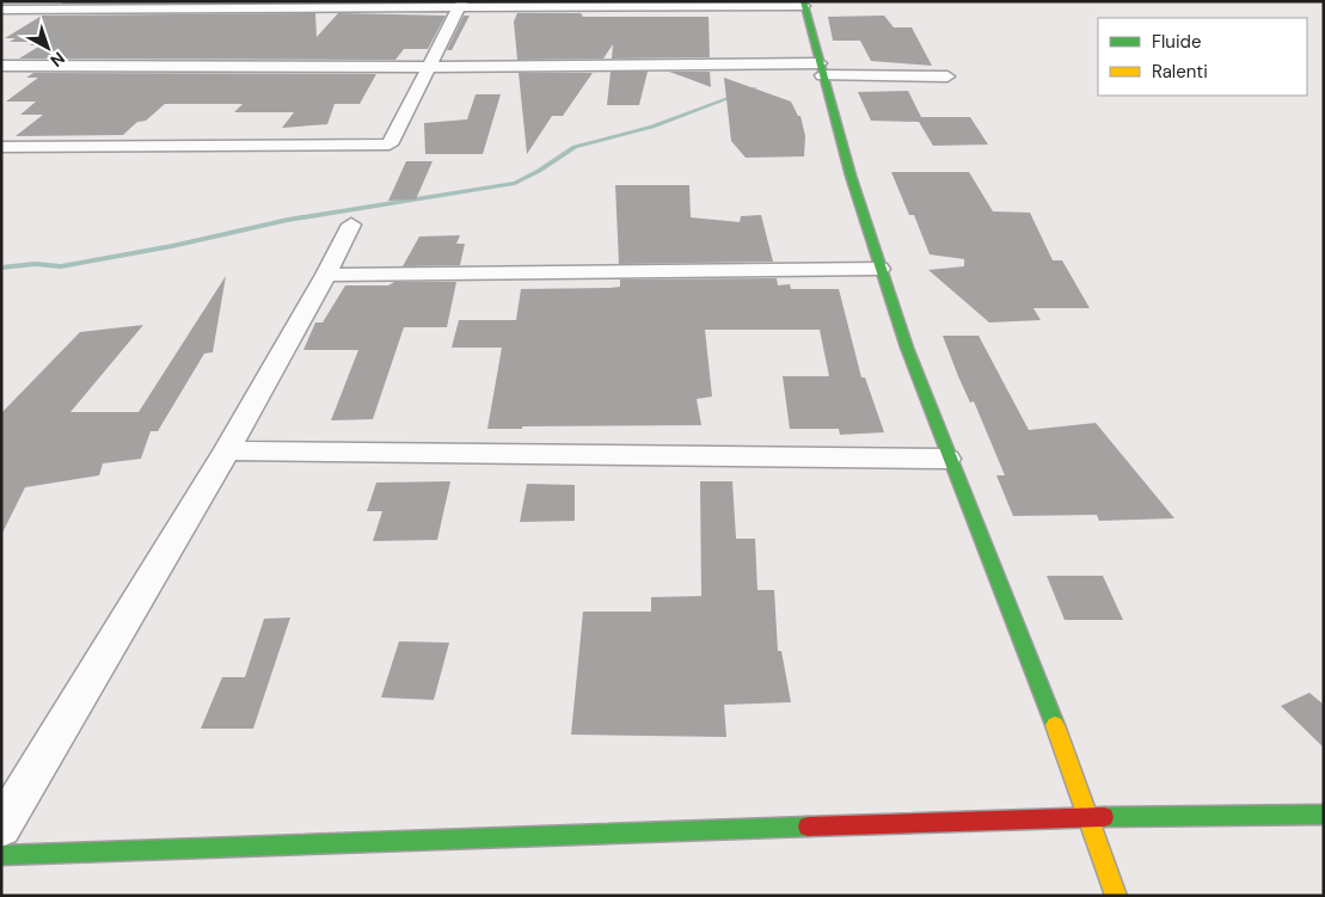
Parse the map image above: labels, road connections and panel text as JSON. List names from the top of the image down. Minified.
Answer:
{"legend":["Fluide","Ralenti"],"north":"bottom right"}
